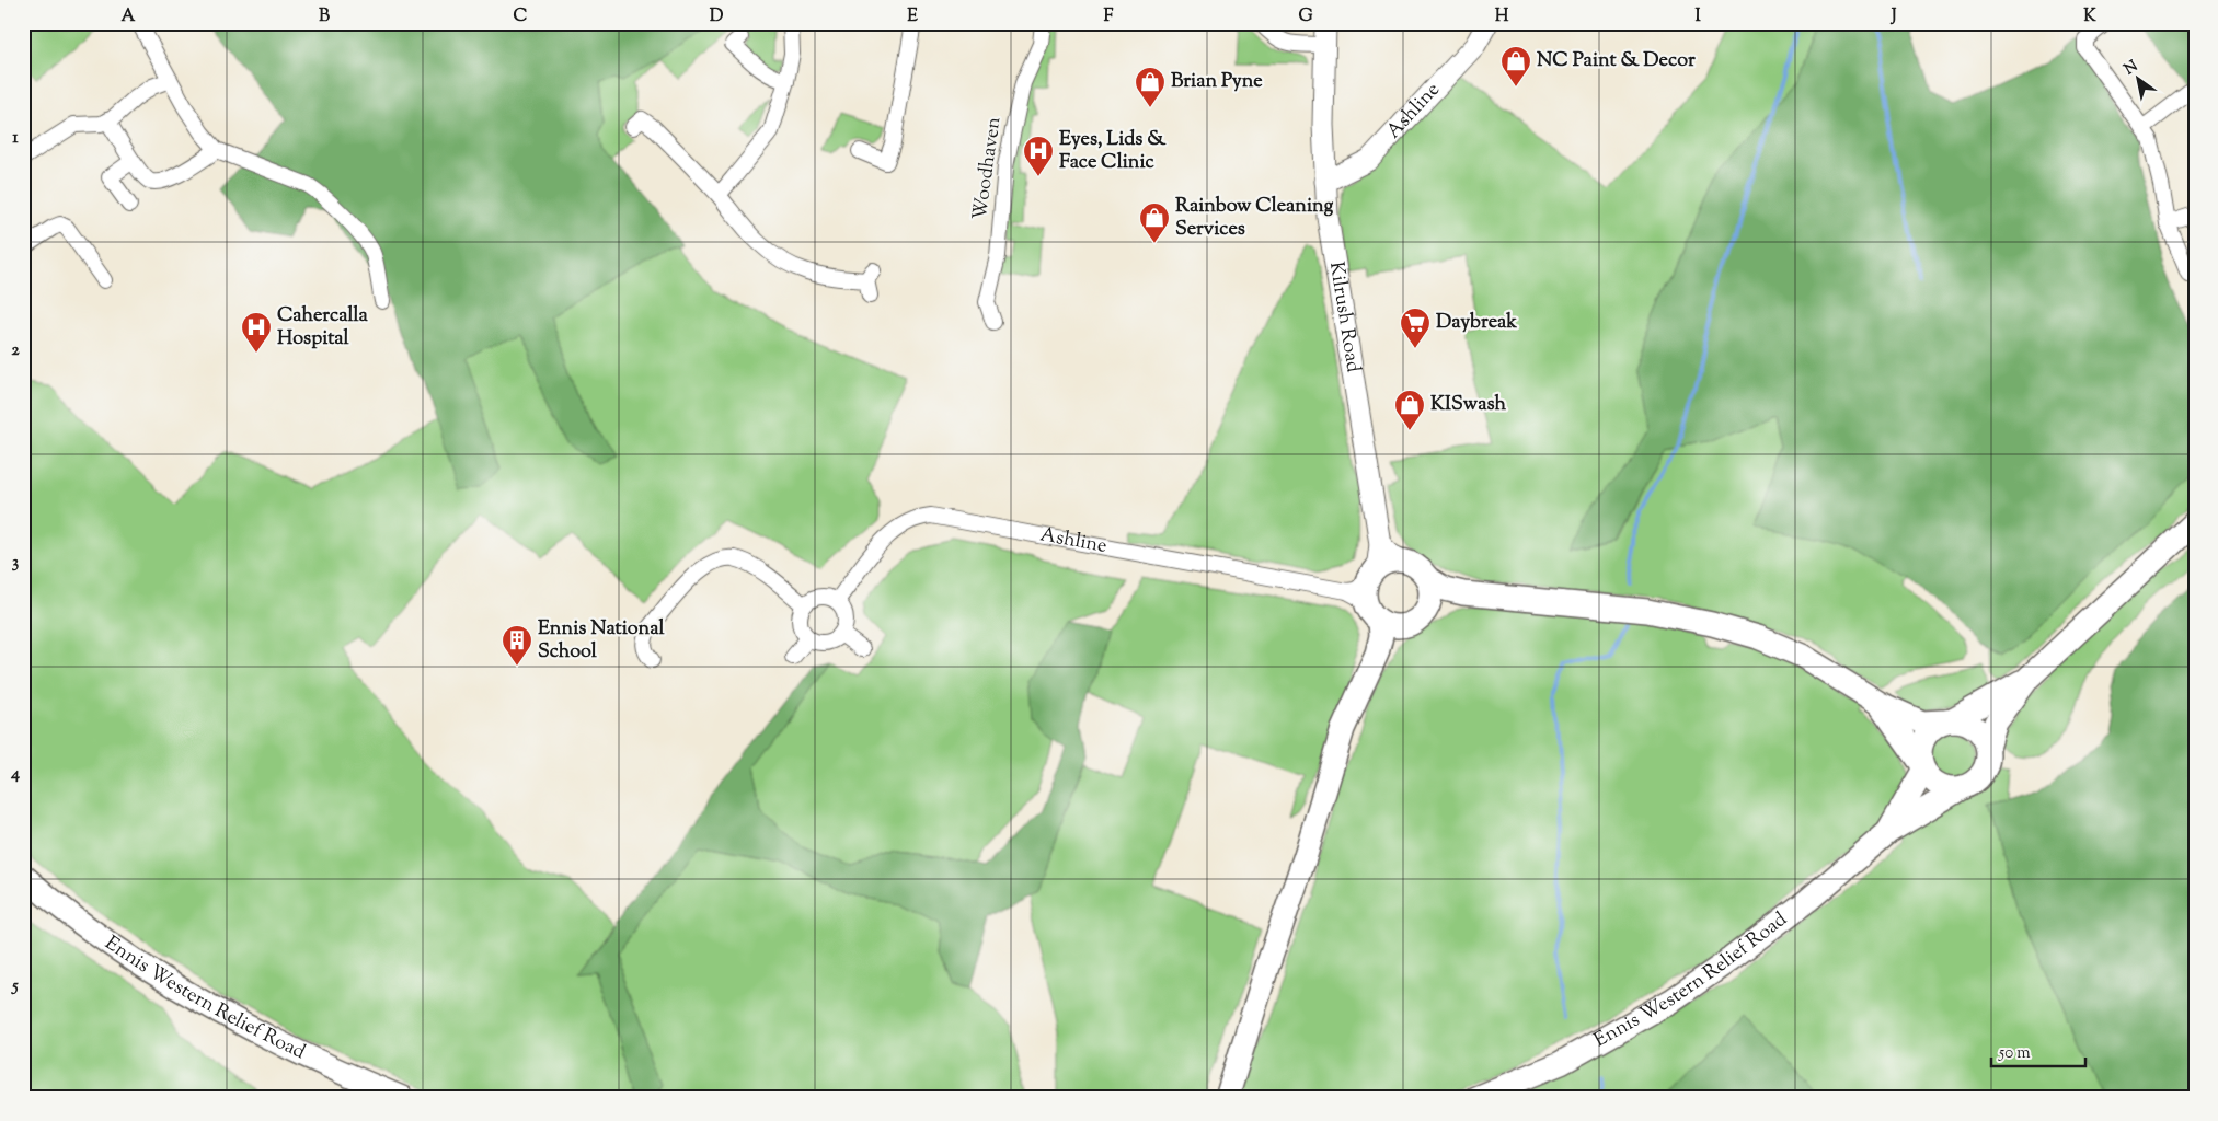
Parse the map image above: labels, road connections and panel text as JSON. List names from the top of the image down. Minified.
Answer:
{"streets":{"main road":["Ashline","Kilrush Road","Ennis Western Relief Road"],"street":["Woodhaven"]},"crossings":[["Ashline","Kilrush Road"]],"places":{"shop":["NC Paint & Decor","Brian Pyne","Rainbow Cleaning Services","KISwash"],"hospital":["Eyes, Lids & Face Clinic","Cahercalla Hospital"],"supermarket":["Daybreak"],"building":["Ennis National School"]},"scale_bar":"50 m","north":"top left","grid":{"columns":["A","B","C","D","E","F","G","H","I","J","K"],"rows":["1","2","3","4","5"]}}
